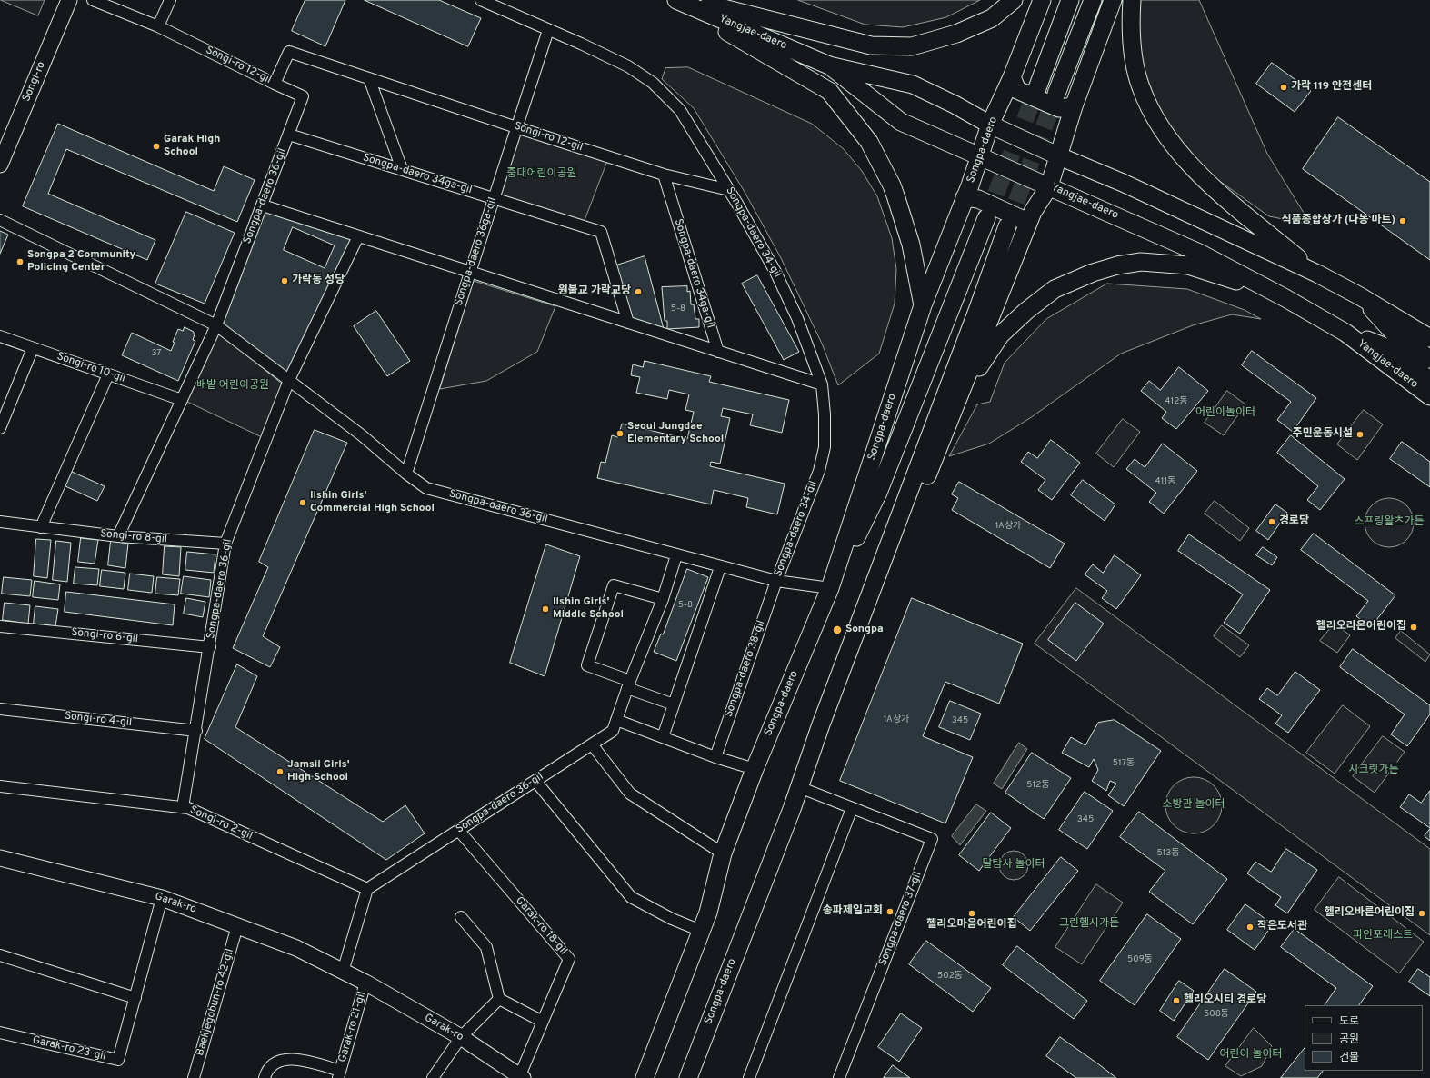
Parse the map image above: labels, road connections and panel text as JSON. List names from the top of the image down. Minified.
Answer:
{"streets":{"main road":["Yangjae-daero","Songpa-daero"],"street":["Songi-ro 12-gil","Songi-ro","Songpa-daero 34ga-gil","Songpa-daero 36-gil","Songpa-daero 34-gil","Songpa-daero 36ga-gil","Songi-ro 10-gil","Songi-ro 8-gil","Songi-ro 6-gil","Songpa-daero 38-gil","Songi-ro 4-gil","Songi-ro 2-gil","Garak-ro","Songpa-daero 37-gil","Garak-ro 18-gil","Baekjegobun-ro 42-gil","Garak-ro 21-gil","Garak-ro 23-gil"]},"crossings":[["Yangjae-daero","Songpa-daero"],["Songi-ro 12-gil","Songpa-daero 34ga-gil"],["Songi-ro 12-gil","Songpa-daero 36-gil"],["Songi-ro 12-gil","Songpa-daero 34-gil"],["Songi-ro 12-gil","Songpa-daero 36ga-gil"],["Songpa-daero","Songpa-daero 36-gil"],["Songpa-daero","Songpa-daero 37-gil"],["Songpa-daero 34ga-gil","Songpa-daero 36-gil"],["Songpa-daero 34ga-gil","Songpa-daero 36ga-gil"],["Songpa-daero 36-gil","Songpa-daero 34-gil"],["Songpa-daero 36-gil","Songpa-daero 36ga-gil"],["Songpa-daero 36-gil","Songi-ro 10-gil"],["Songpa-daero 36-gil","Songi-ro 8-gil"],["Songpa-daero 36-gil","Songi-ro 6-gil"],["Songpa-daero 36-gil","Songpa-daero 38-gil"],["Songpa-daero 36-gil","Songi-ro 4-gil"],["Songpa-daero 36-gil","Songi-ro 2-gil"],["Songpa-daero 36-gil","Garak-ro 18-gil"],["Songpa-daero 34-gil","Songpa-daero 36ga-gil"],["Songpa-daero 34-gil","Songpa-daero 38-gil"],["Garak-ro","Garak-ro 18-gil"],["Garak-ro","Baekjegobun-ro 42-gil"],["Garak-ro","Garak-ro 21-gil"],["Garak-ro","Garak-ro 23-gil"]],"parks":["중대어린이공원","배밭 어린이공원","어린이놀이터","스프링왈츠가든","시크릿가든","소방관 놀이터","달탐사 놀이터","그린헬시가든","파인포레스트","어린이 놀이터"],"places":["가락 119 안전센터","Garak High School","식품종합상가 (다농 마트)","Songpa 2 Community Policing Center","가락동 성당","원불교 가락교당","Seoul Jungdae Elementary School","주민운동시설","Ilshin Girls' Commercial High School","경로당","Ilshin Girls' Middle School","헬리오라온어린이집","Songpa","Jamsil Girls' High School","송파제일교회","헬리오마음어린이집","헬리오바른어린이집","작은도서관","헬리오시티 경로당"],"house_numbers":["5-8","37","412동","411동","1A상가","5-8","1A상가","345","517동","512동","345","513동","509동","502동","508동"],"legend":["도로","공원","건물"]}
